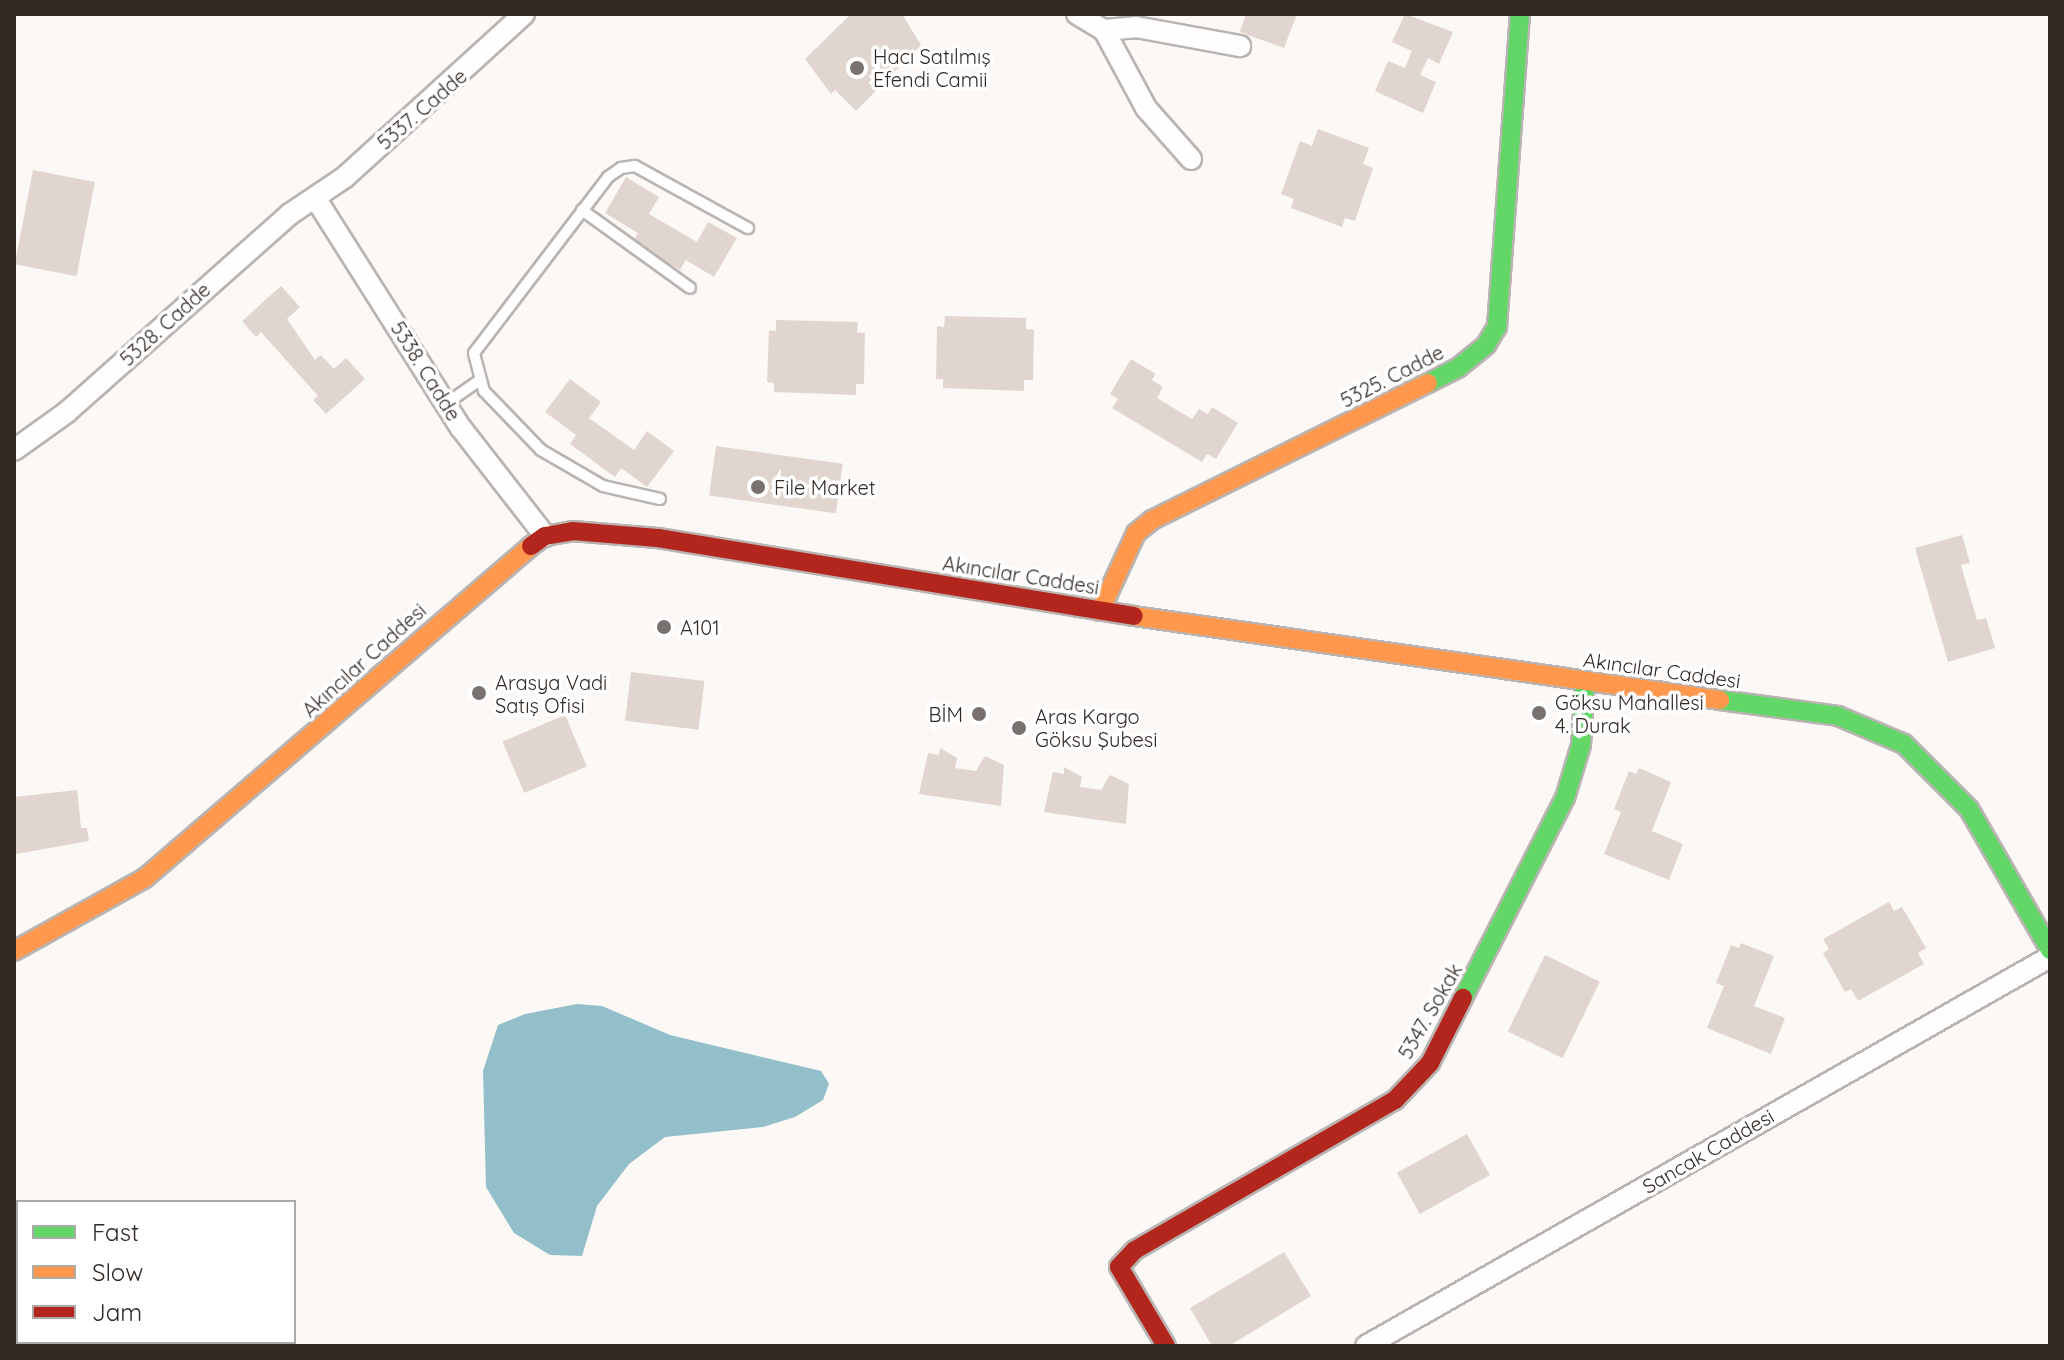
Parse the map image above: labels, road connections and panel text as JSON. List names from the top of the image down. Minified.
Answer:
{"streets":{"street":["5337. Cadde","5328. Cadde","5338. Cadde","5325. Cadde","Akıncılar Caddesi","5347. Sokak","Sancak Caddesi"]},"crossings":[["5337. Cadde","5328. Cadde"],["5337. Cadde","5338. Cadde"],["5328. Cadde","5338. Cadde"],["5338. Cadde","Akıncılar Caddesi"],["5325. Cadde","Akıncılar Caddesi"],["Akıncılar Caddesi","5347. Sokak"]],"places":["Hacı Satılmış Efendi Camii","File Market","A101","Arasya Vadi Satış Ofisi","Göksu Mahallesi 4. Durak","BİM","Aras Kargo Göksu Şubesi"],"legend":["Fast","Slow","Jam"]}
